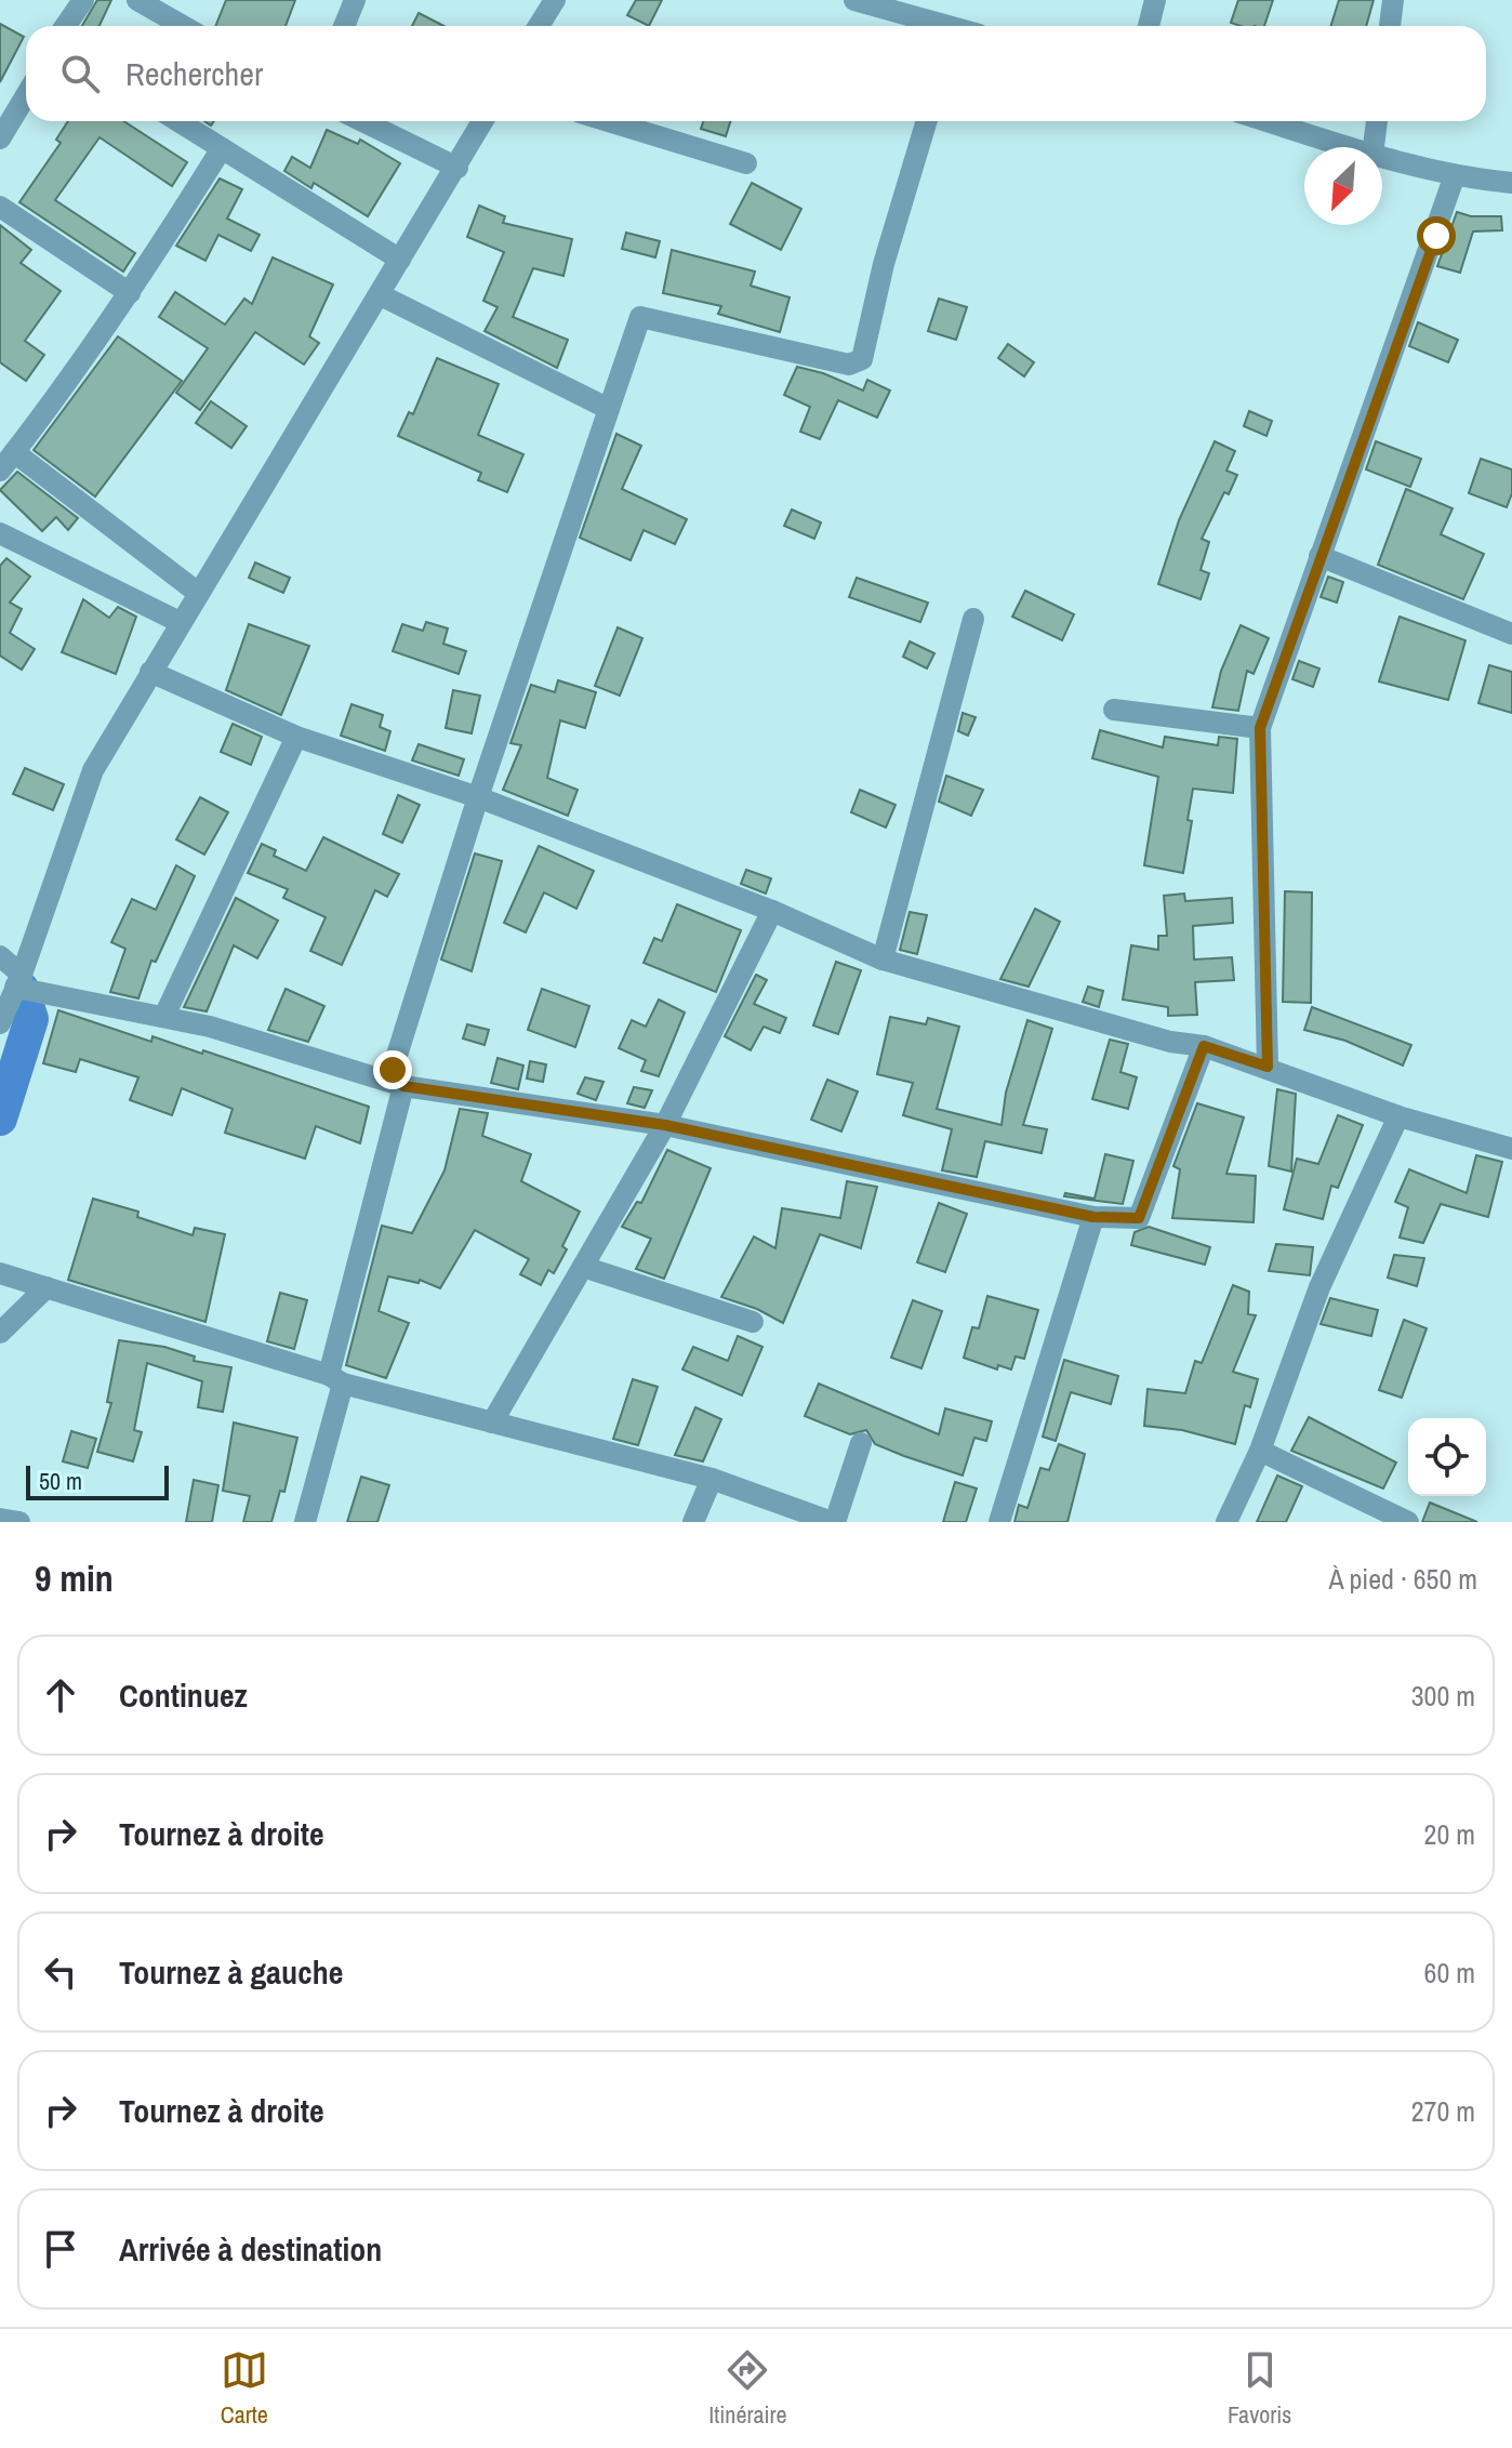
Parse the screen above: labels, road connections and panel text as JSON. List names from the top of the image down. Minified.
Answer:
{"scale_bar":"50 m","north":"bottom left","page":{"search":"Rechercher","scale":"50 m","heading":["9 min","À pied · 650 m"],"list":[["Continuez","300 m"],["Tournez à droite","20 m"],["Tournez à gauche","60 m"],["Tournez à droite","270 m"],"Arrivée à destination"],"nav":["Carte","Itinéraire","Favoris"]}}
